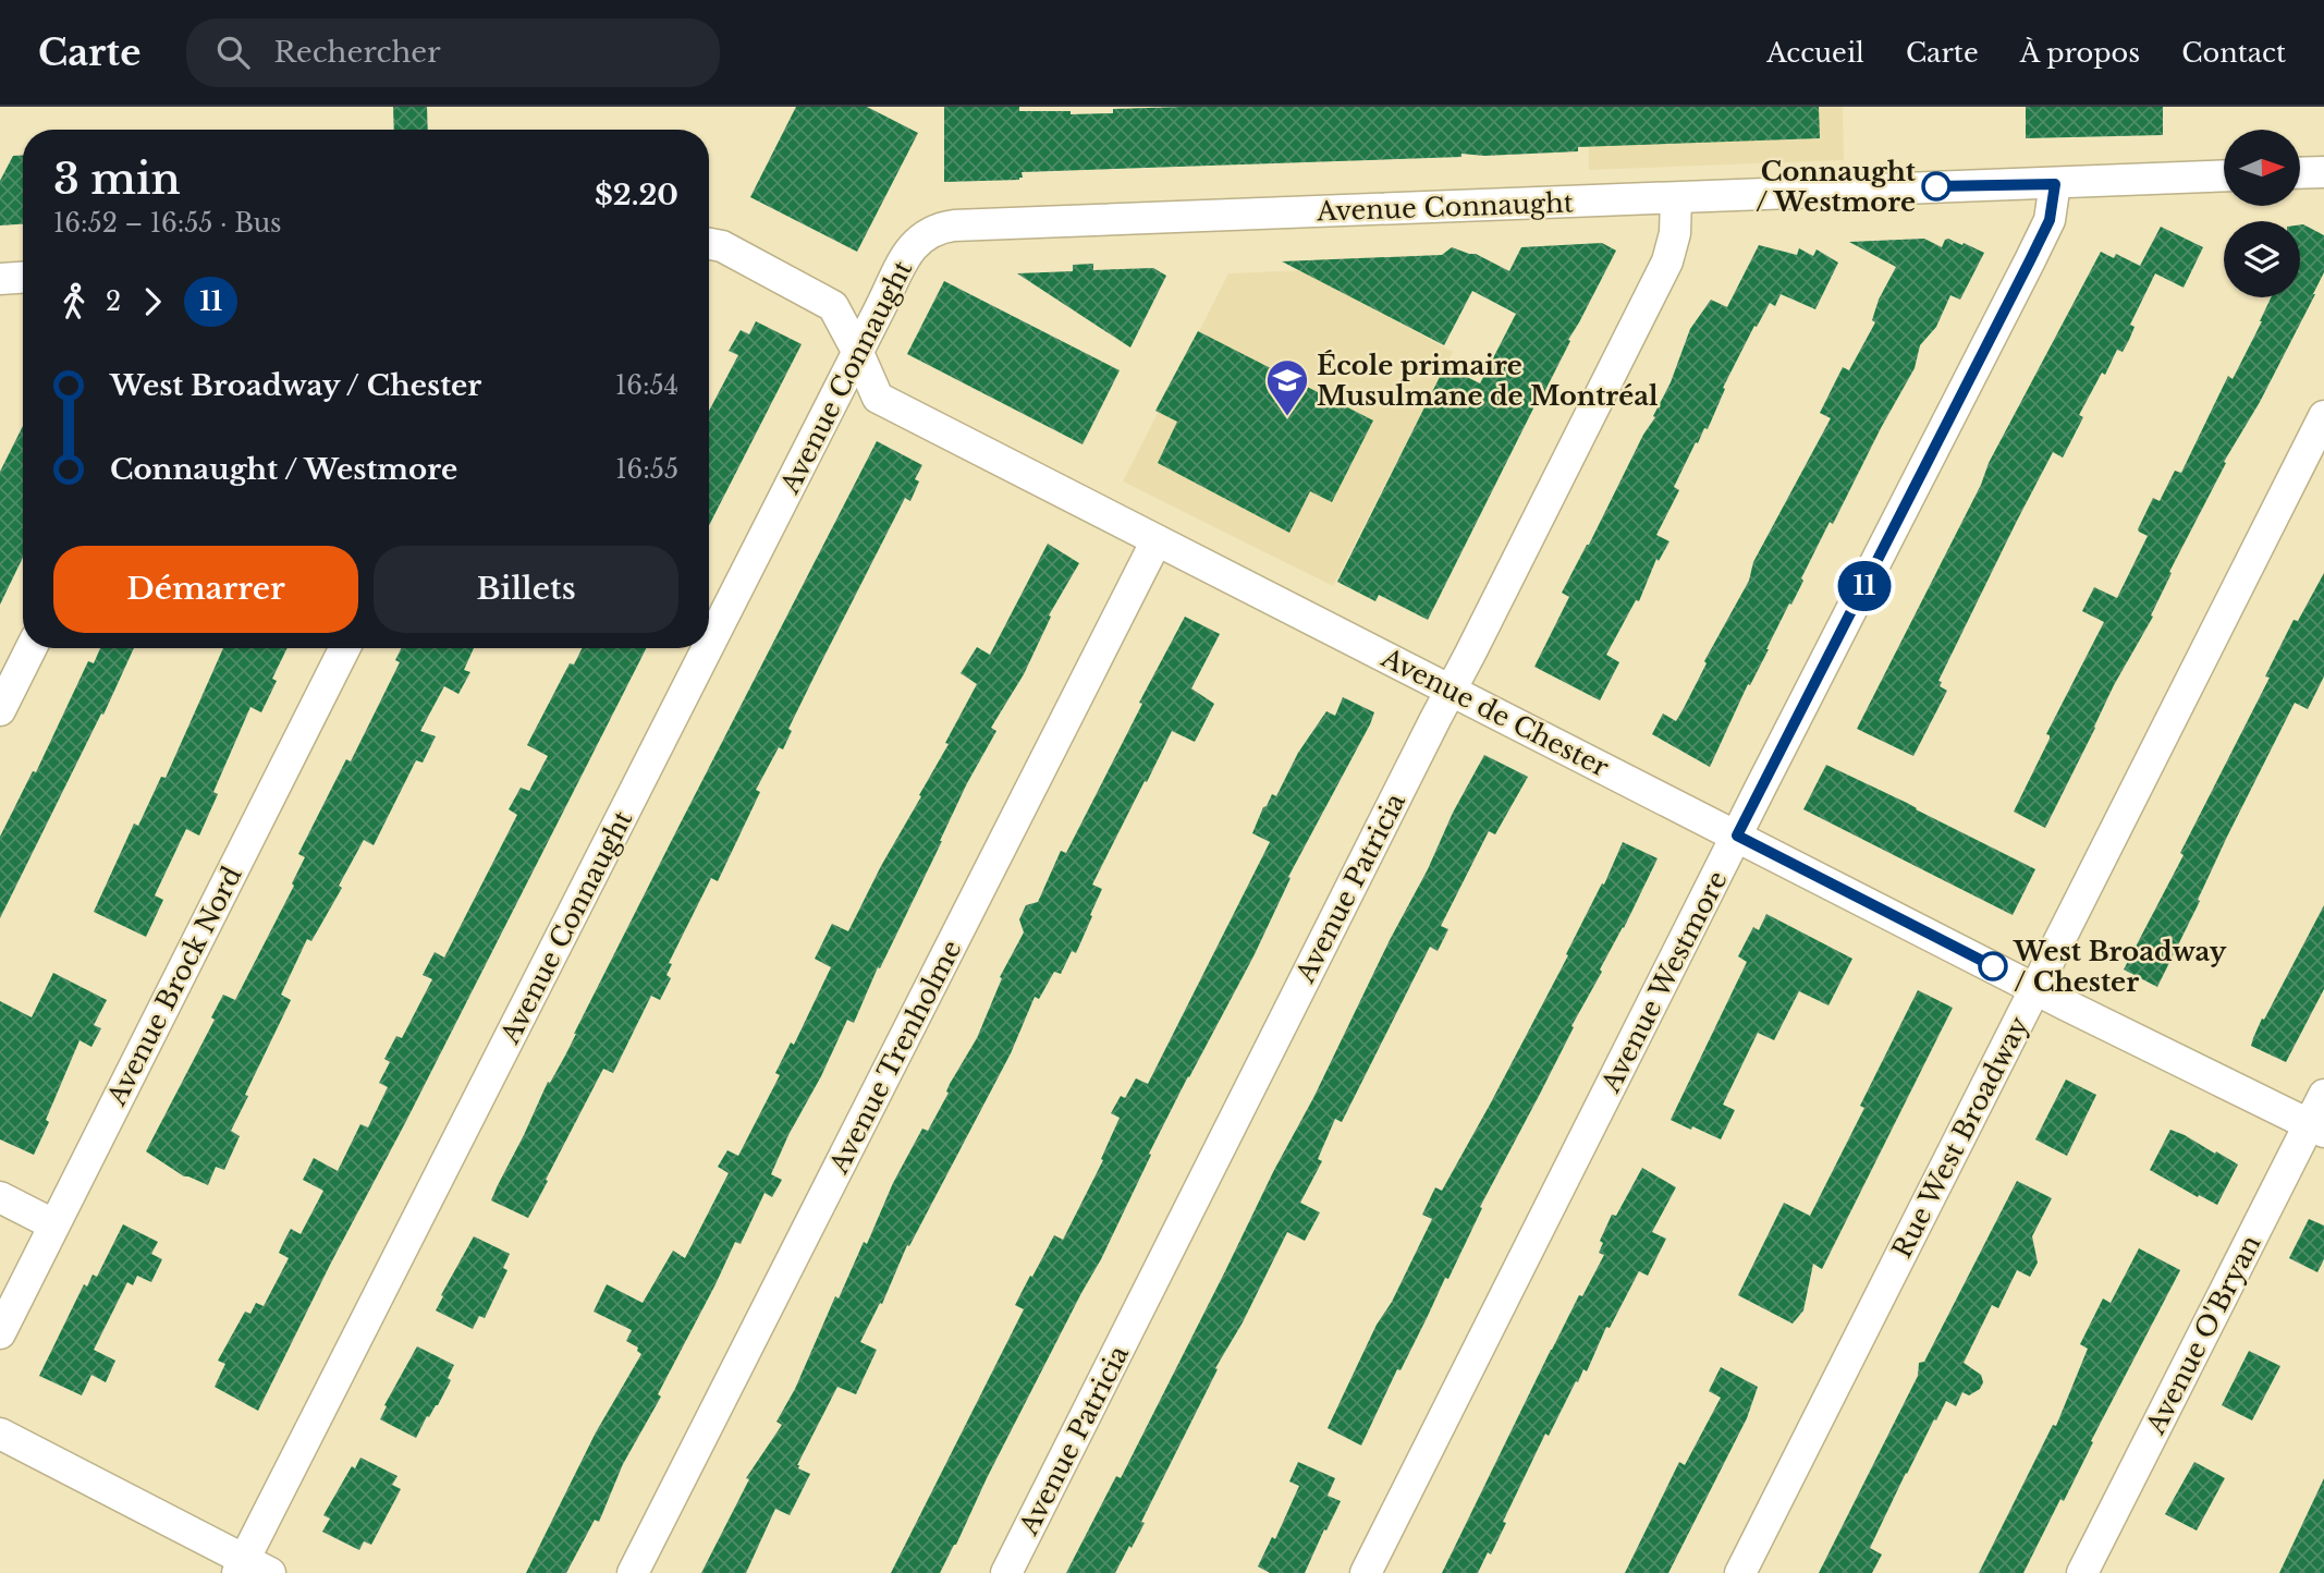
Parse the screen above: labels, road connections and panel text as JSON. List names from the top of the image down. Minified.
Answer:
{"streets":{"street":["Avenue Connaught","Avenue de Chester","Avenue Patricia","Avenue Westmore","Avenue Brock Nord","Avenue Trenholme","Rue West Broadway","Avenue O'Bryan"]},"crossings":[["Avenue Connaught","Avenue de Chester"],["Avenue Connaught","Avenue Patricia"],["Avenue Connaught","Avenue Westmore"],["Avenue de Chester","Avenue Patricia"],["Avenue de Chester","Avenue Westmore"],["Avenue de Chester","Avenue Trenholme"],["Avenue de Chester","Rue West Broadway"],["Avenue de Chester","Avenue O'Bryan"]],"places":{"other":["Connaught / Westmore","West Broadway / Chester"],"school or university":["École primaire Musulmane de Montréal"]},"lines":["bus line 11"],"north":"right","page":{"header":"Carte","search":"Rechercher","nav":["Accueil","Carte","À propos","Contact"],"on_map":"11","heading":["3 min","16:52 – 16:55 · Bus","$2.20"],"legs":["2","11"],"list":[{"name":"West Broadway / Chester","value":"16:54"},{"name":"Connaught / Westmore","value":"16:55"}],"buttons":["Démarrer","Billets"]}}
